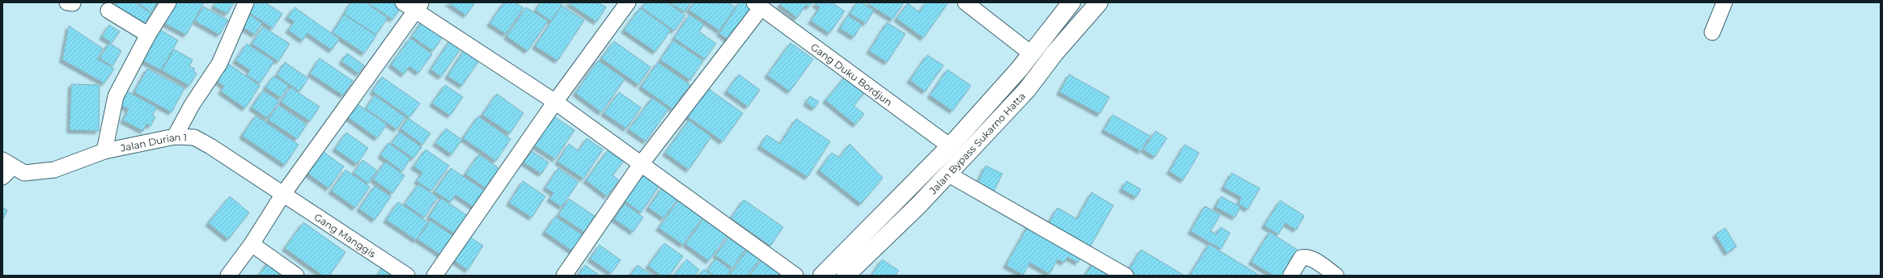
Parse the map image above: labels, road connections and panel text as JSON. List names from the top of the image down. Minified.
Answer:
{"streets":{"highway":["Jalan Bypass Sukarno Hatta"],"street":["Gang Duku Bordjun","Jalan Durian 1","Gang Manggis"]},"crossings":[["Gang Duku Bordjun","Jalan Bypass Sukarno Hatta"],["Jalan Durian 1","Gang Manggis"]]}
